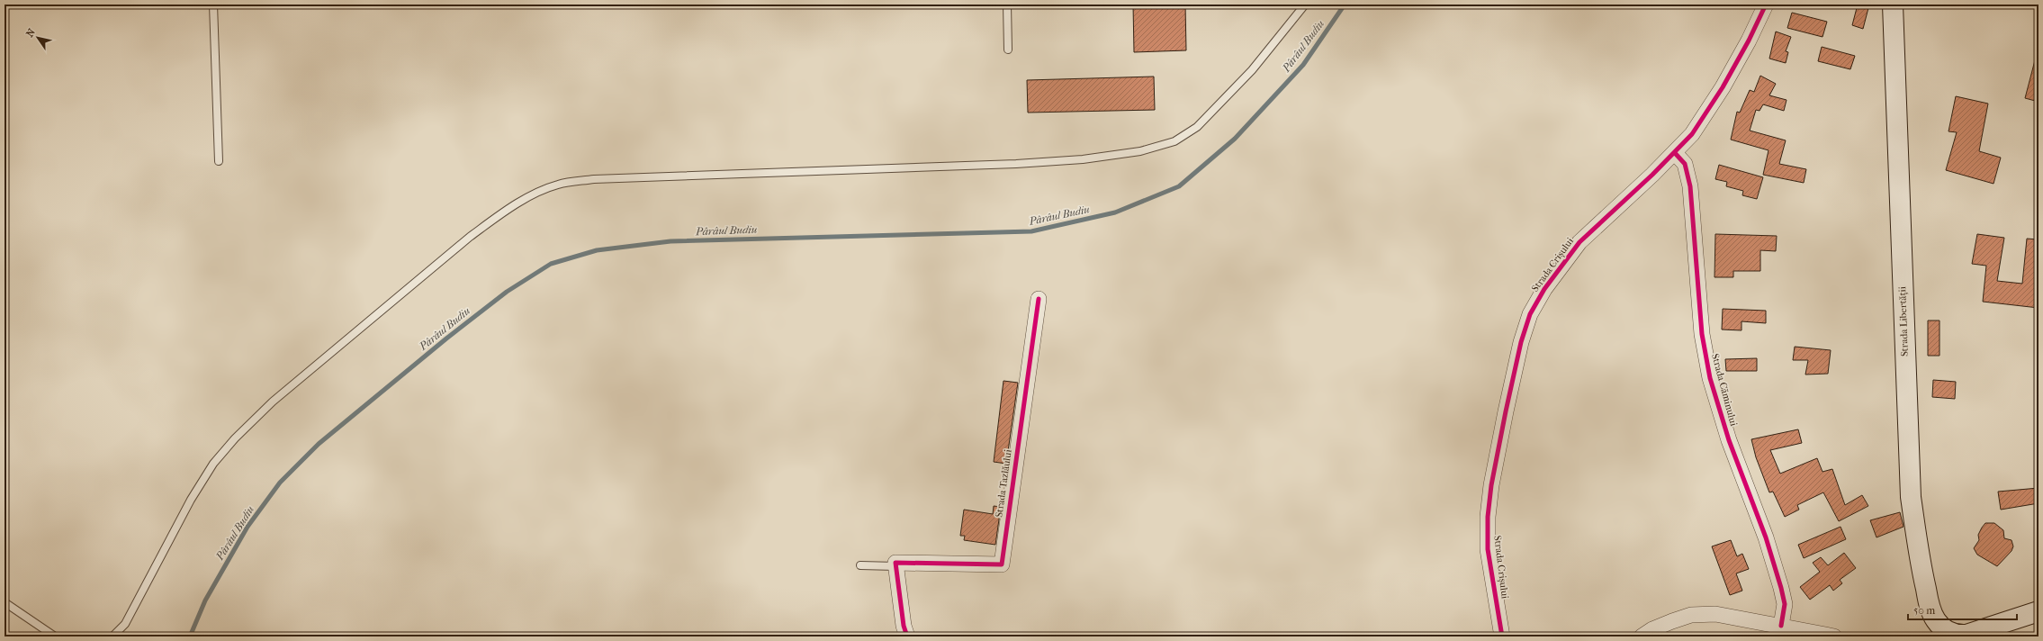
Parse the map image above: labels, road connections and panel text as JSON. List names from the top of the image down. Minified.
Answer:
{"streets":{"main road":["Strada Libertății"],"street":["Strada Crișului","Strada Căminului","Strada Tazlăului"]},"crossings":[["Strada Crișului","Strada Căminului"]],"water":["Pârâul Budiu"],"scale_bar":"50 m","north":"top left"}
